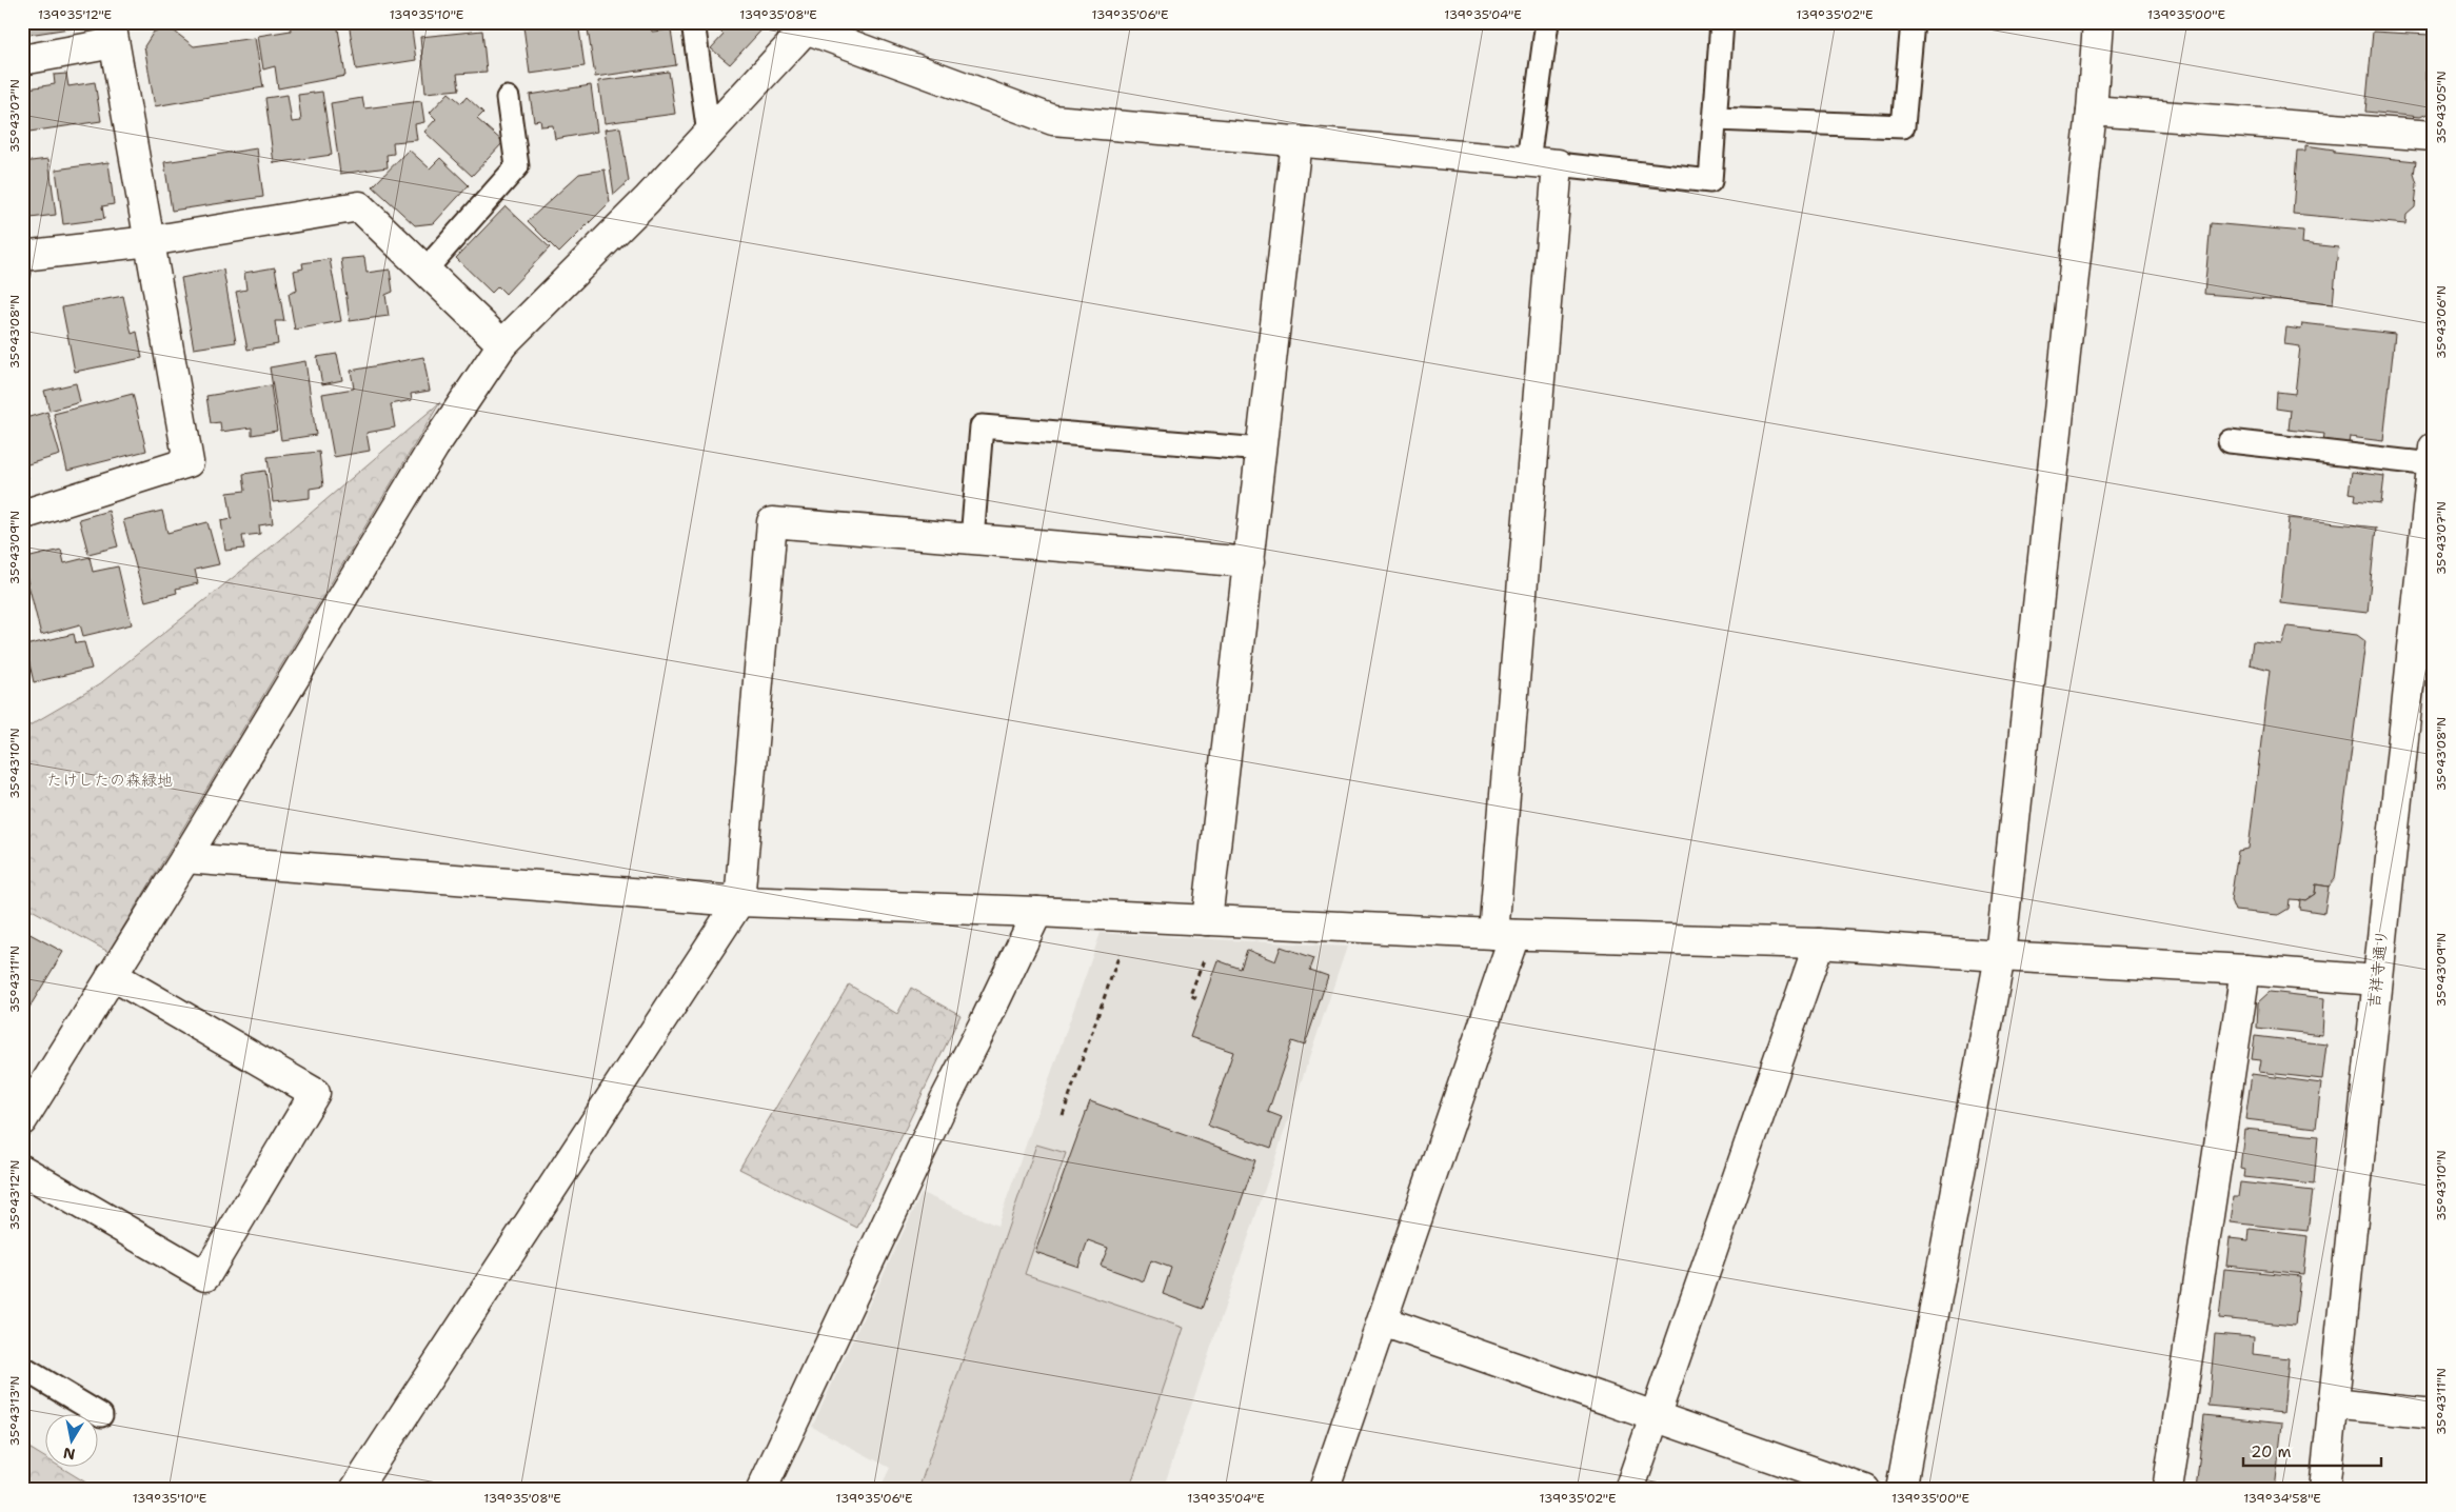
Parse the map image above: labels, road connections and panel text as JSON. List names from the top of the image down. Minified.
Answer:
{"streets":{"street":["吉祥寺通り"]},"parks":["たけしたの森緑地"],"scale_bar":"20 m","north":"bottom","coordinates":["139°35'12\"E","139°35'10\"E","139°35'08\"E","139°35'06\"E","139°35'04\"E","139°35'02\"E","139°35'00\"E","35°43'05\"N","35°43'07\"N","35°43'06\"N","35°43'08\"N","35°43'09\"N","35°43'10\"N","35°43'11\"N","35°43'12\"N","35°43'13\"N","139°34'58\"E"]}
